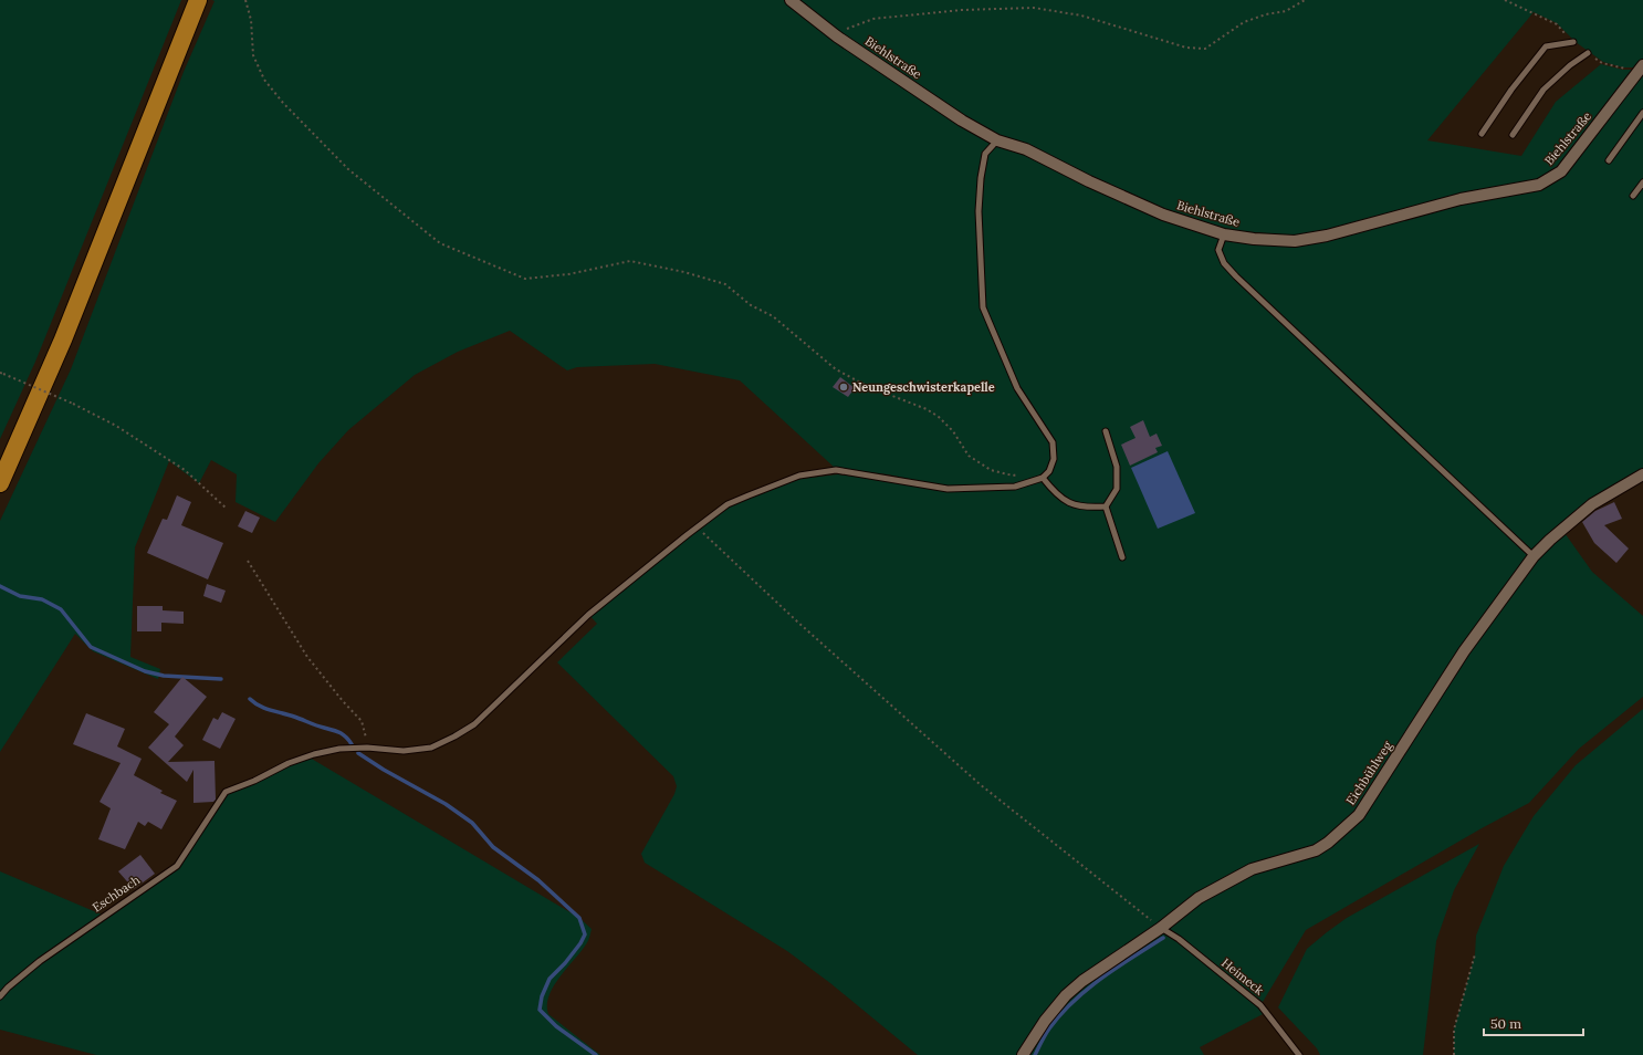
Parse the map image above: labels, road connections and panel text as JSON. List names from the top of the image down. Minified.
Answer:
{"streets":{"street":["Biehlstraße","Eichbühlweg"],"lane":["Eschbach","Heimeck"]},"crossings":[["Eichbühlweg","Heimeck"]],"places":["Neungeschwisterkapelle"],"scale_bar":"50 m"}
